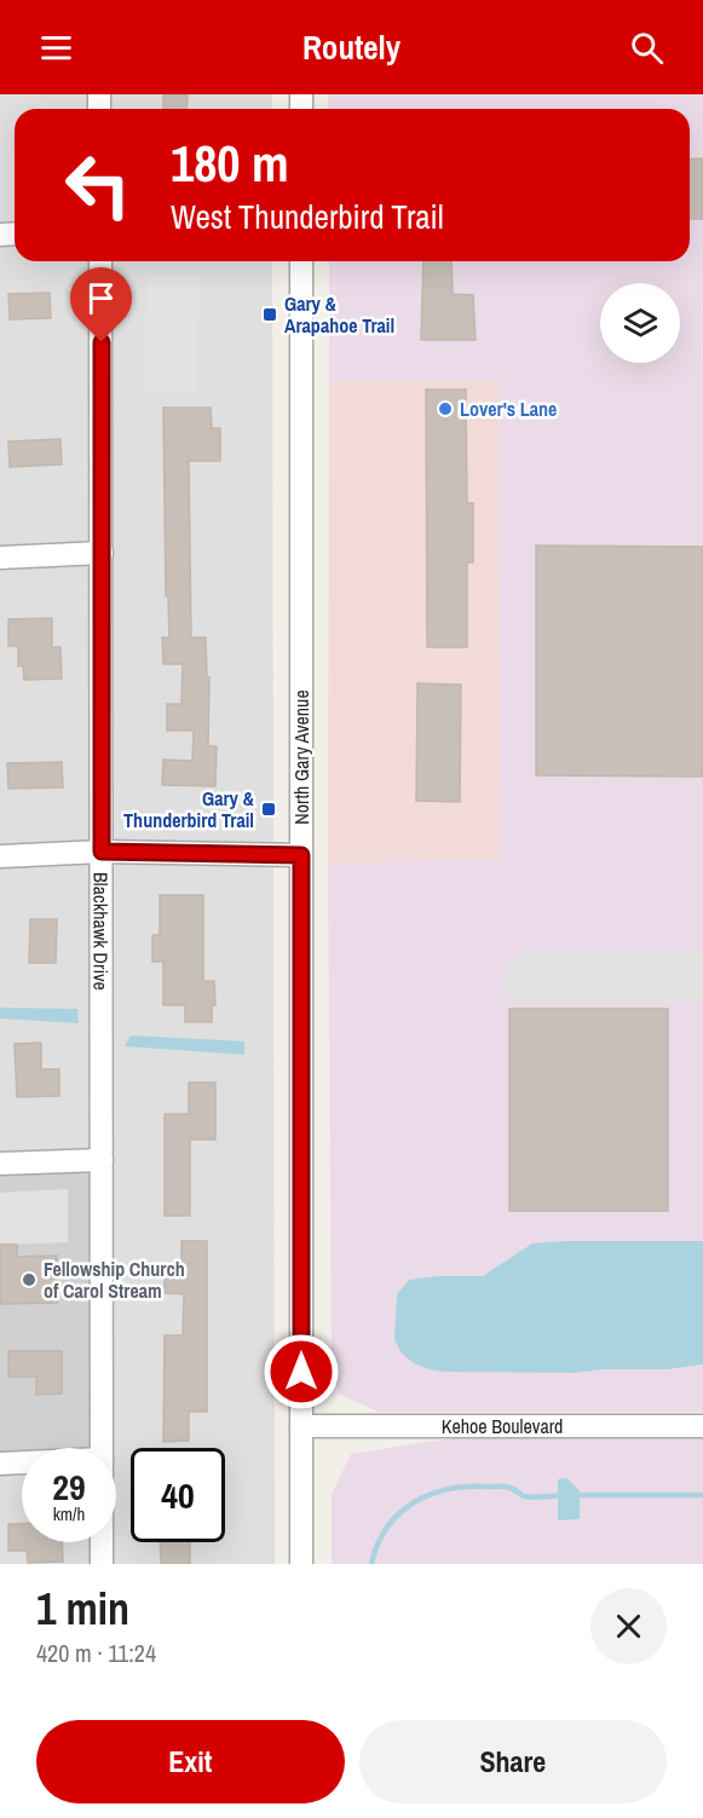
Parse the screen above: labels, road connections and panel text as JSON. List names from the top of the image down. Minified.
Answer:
{"streets":{"street":["North Gary Avenue","Blackhawk Drive","Kehoe Boulevard"]},"crossings":[["North Gary Avenue","Kehoe Boulevard"]],"places":{"transit":["Gary & Arapahoe Trail","Gary & Thunderbird Trail"],"other":["Lover's Lane","Fellowship Church of Carol Stream"]},"page":{"header":"Routely","turn":["180 m","West Thunderbird Trail"],"speed":"29 km/h","limit":"40","heading":["1 min","420 m · 11:24"],"buttons":["Exit","Share"]}}
